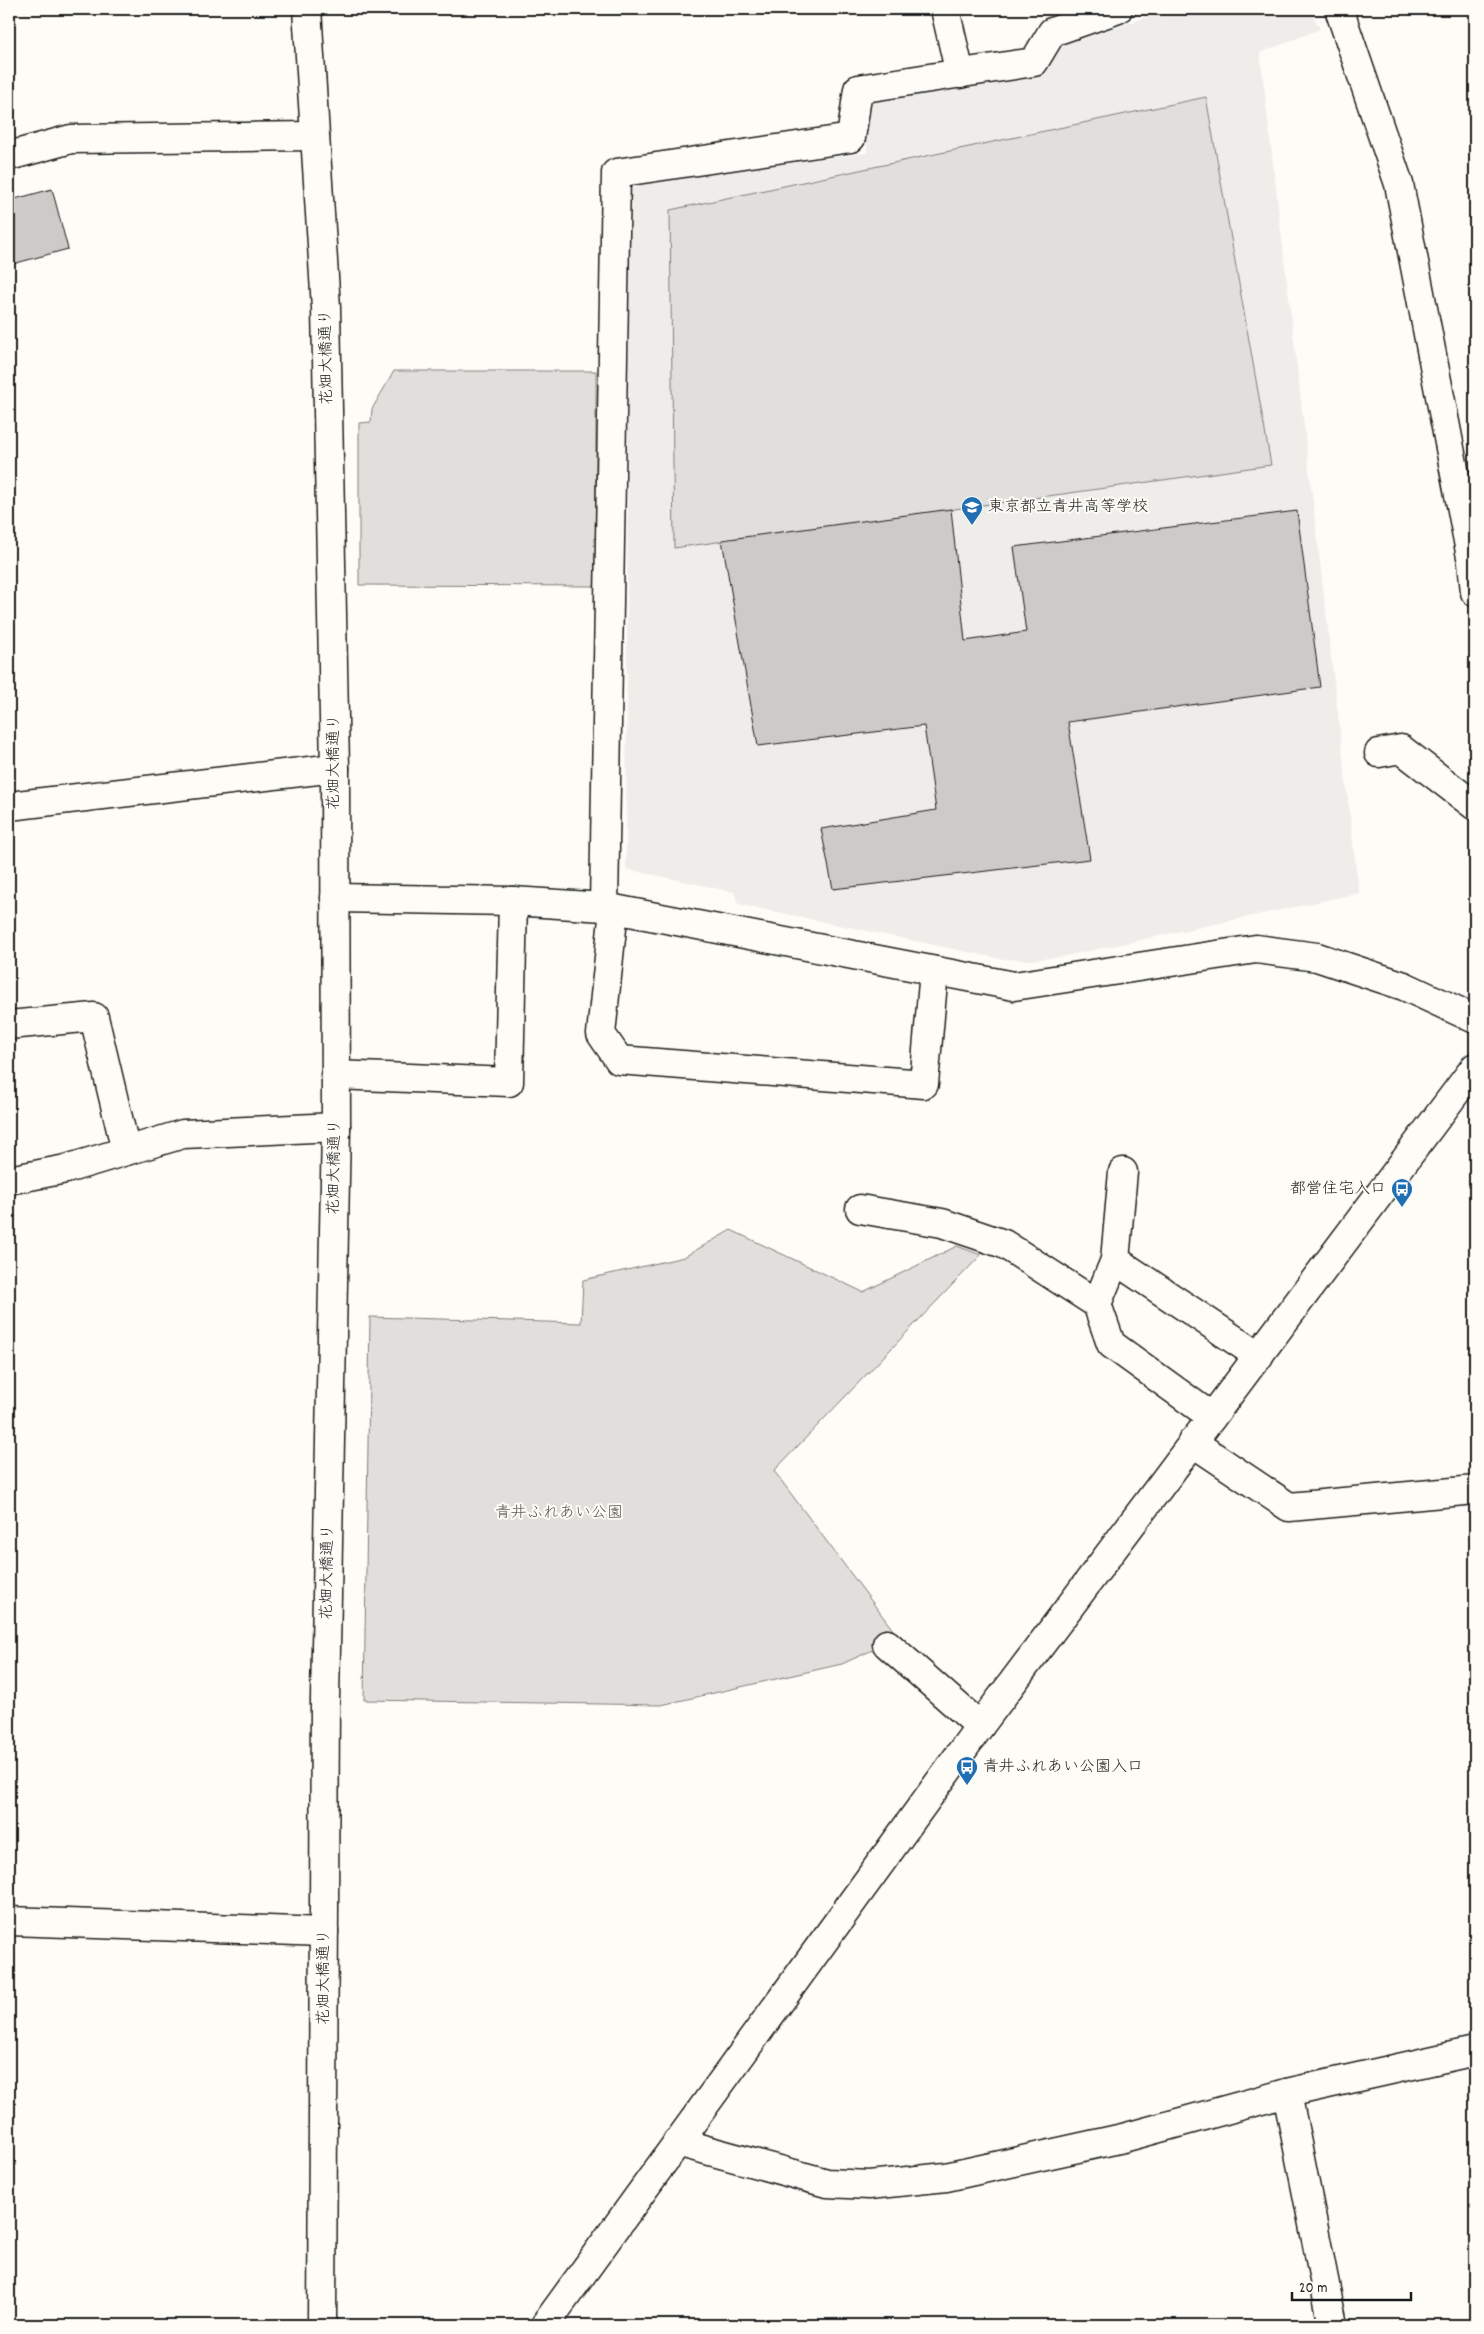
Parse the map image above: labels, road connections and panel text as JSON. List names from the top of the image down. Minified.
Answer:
{"streets":{"street":["花畑大橋通り"]},"parks":["青井ふれあい公園"],"places":{"school or university":["東京都立青井高等学校"],"bus stop":["都営住宅入口","青井ふれあい公園入口"]},"scale_bar":"20 m"}
